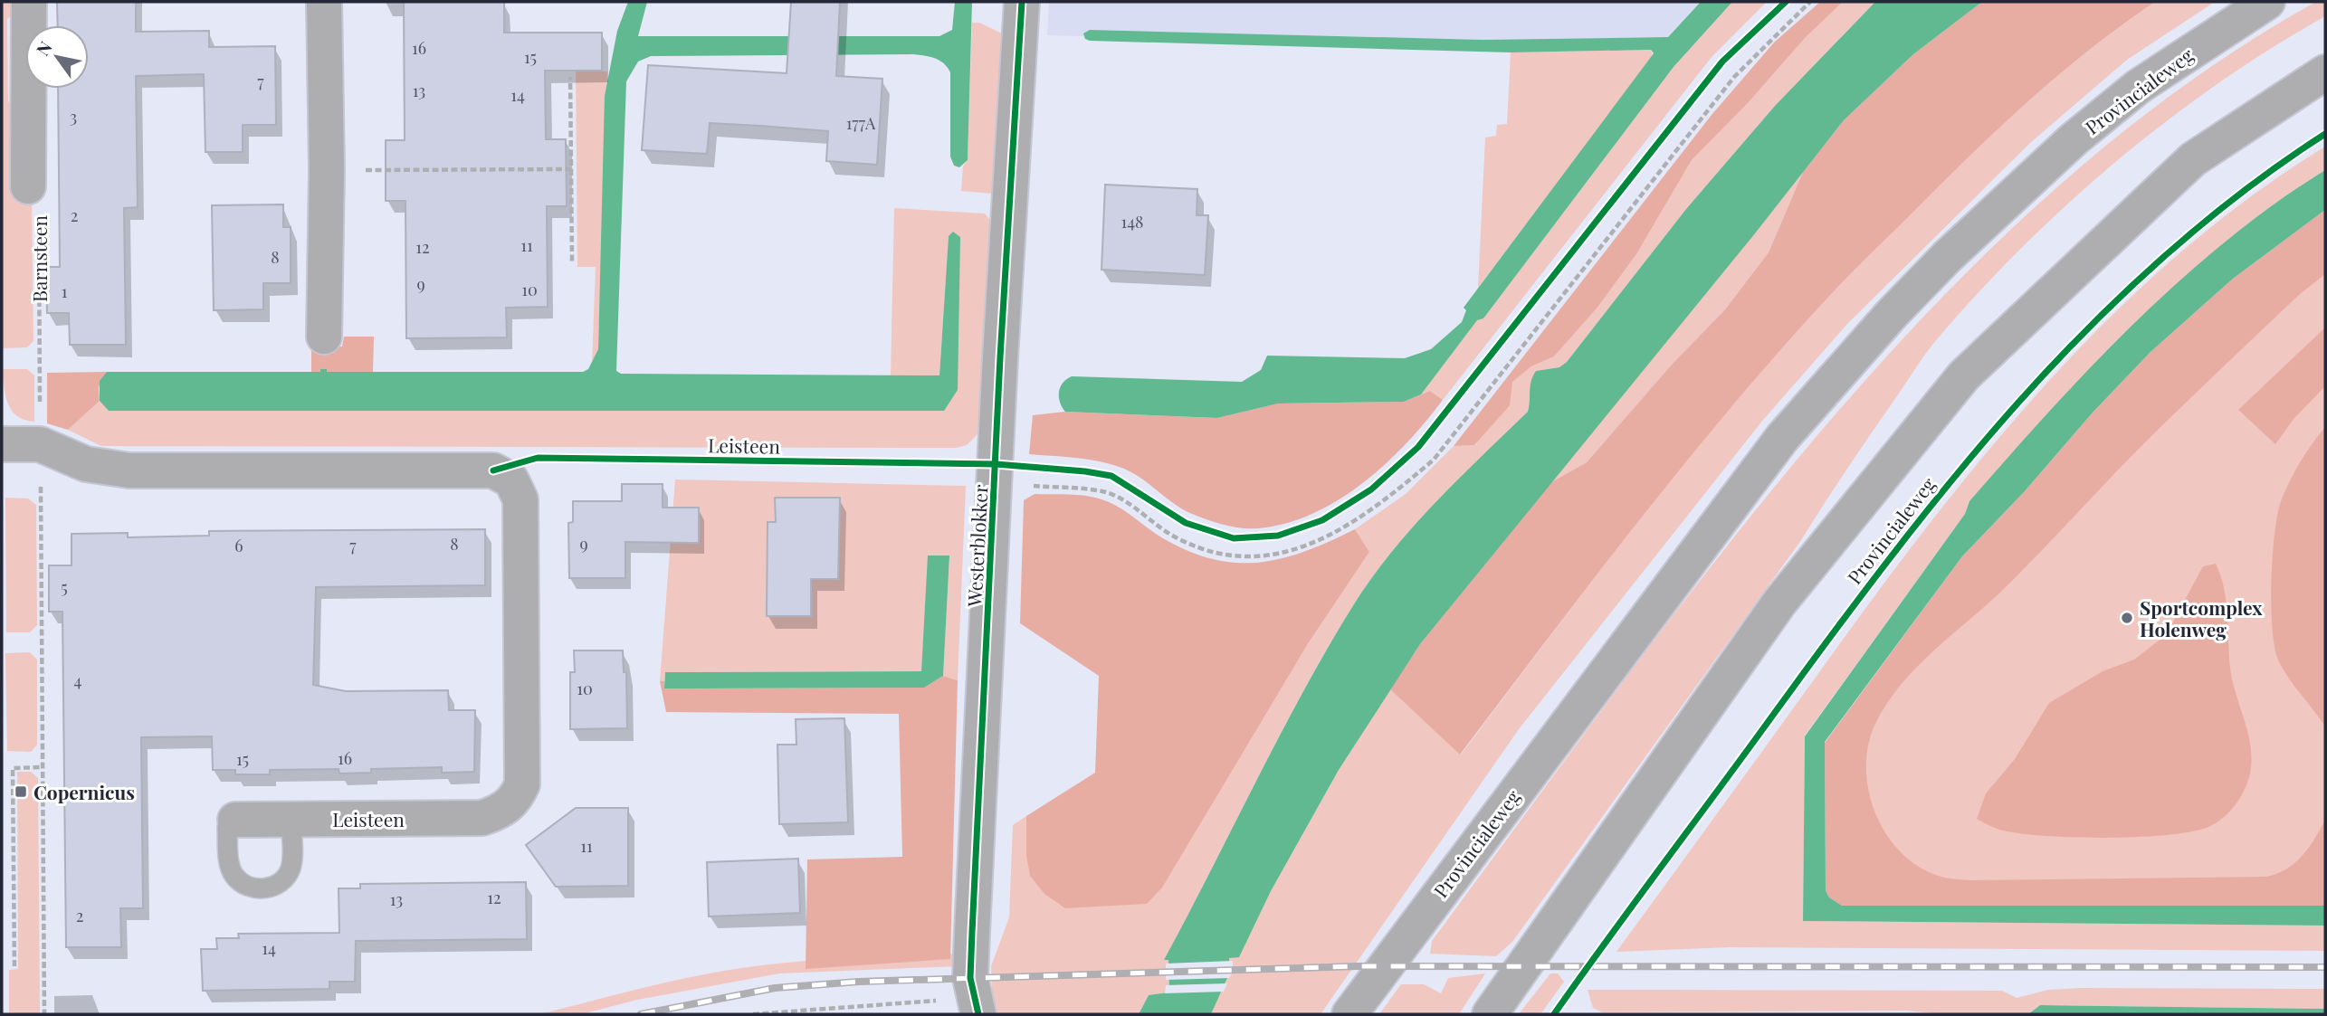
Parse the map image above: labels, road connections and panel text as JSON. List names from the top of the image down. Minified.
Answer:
{"streets":{"main road":["Provincialeweg"],"street":["Leisteen","Westerblokker"],"path":["Barnsteen"]},"crossings":[["Barnsteen","Leisteen"]],"places":{"other":["Sportcomplex Holenweg"],"transit":["Copernicus"]},"house_numbers":["16","15","7","13","14","3","177A","2","148","11","12","8","9","10","1","8","9","6","7","5","4","10","16","15","11","12","13","2","14"],"north":"top left"}
